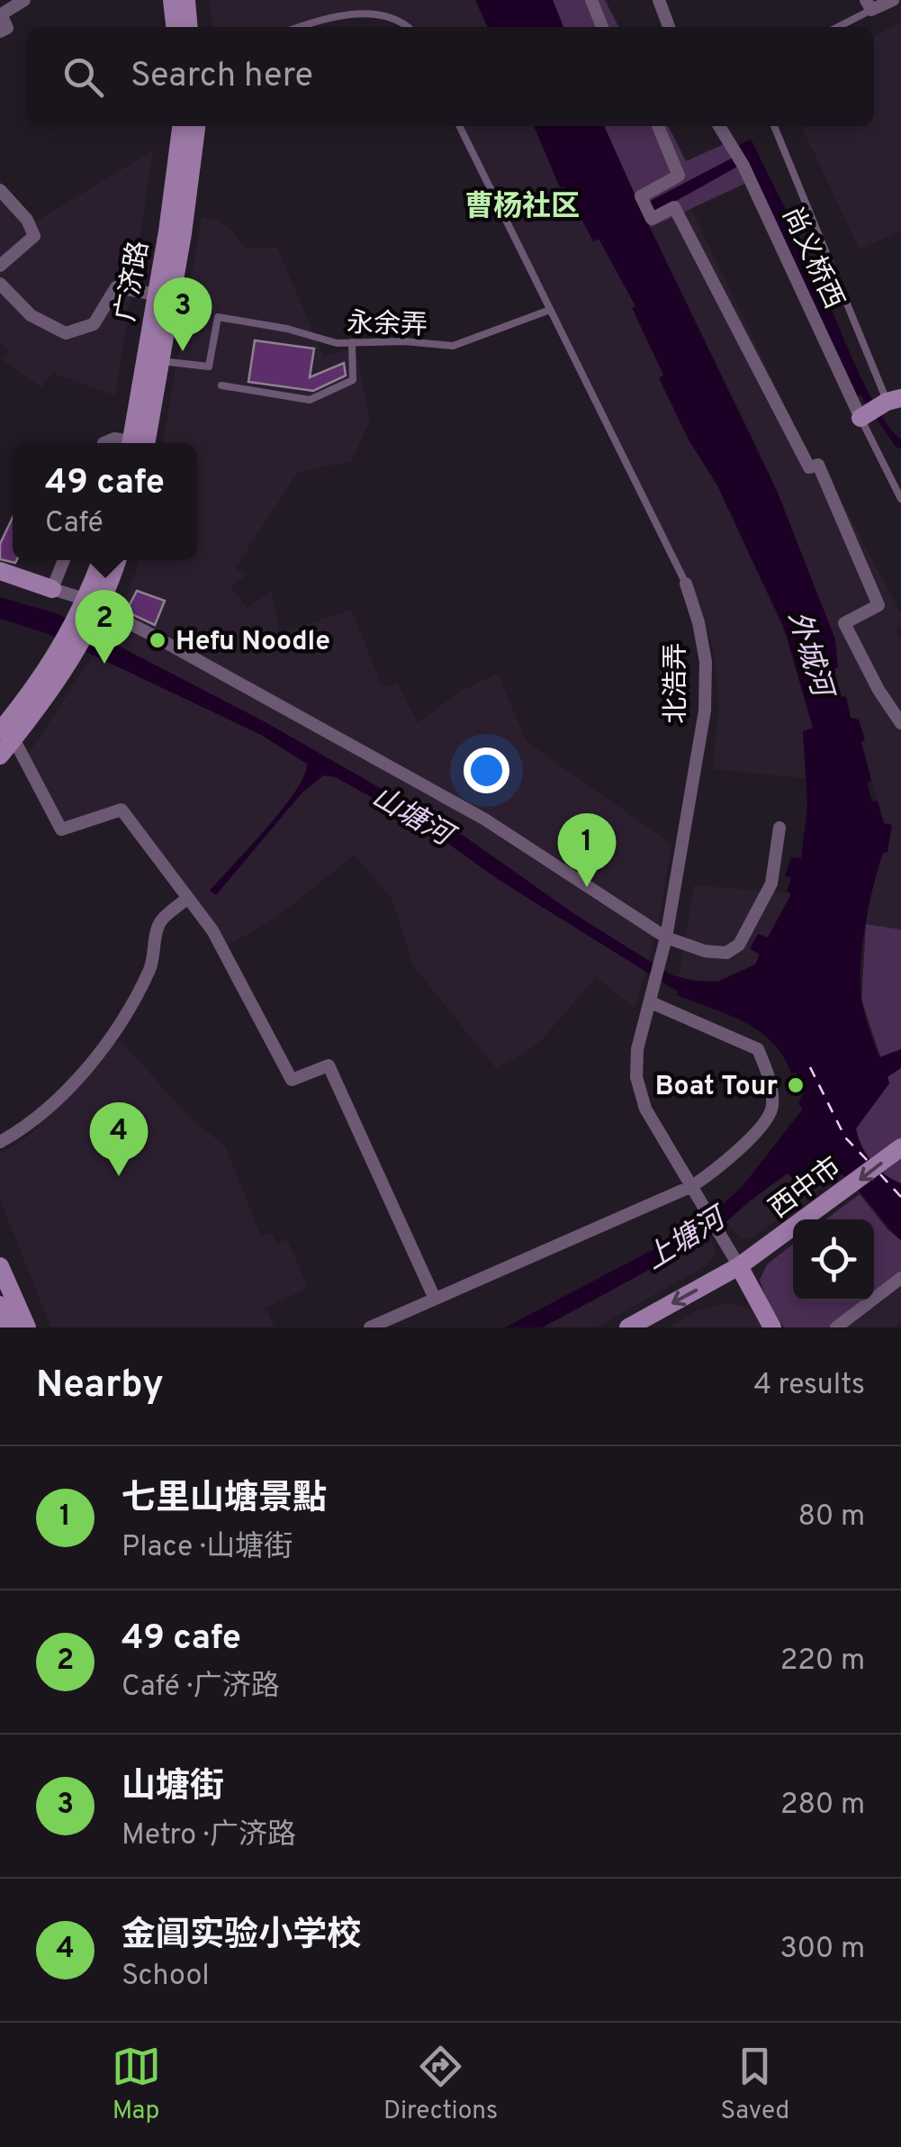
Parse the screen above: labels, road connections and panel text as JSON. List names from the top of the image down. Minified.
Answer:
{"streets":{"main road":["广济路","西中市"],"street":["尚义桥西","北浩弄"],"lane":["永余弄"]},"crossings":[["广济路","永余弄"],["永余弄","北浩弄"],["北浩弄","西中市"]],"one_way":["西中市"],"districts":["曹杨社区"],"water":["外城河","山塘河","上塘河"],"places":["Hefu Noodle","Boat Tour"],"page":{"search":"Search here","pins":["3","2","1","4"],"popup":["49 cafe","Café"],"heading":["Nearby","4 results"],"list":[{"mark":"1","name":"七里山塘景點","note":"Place · 山塘街","value":"80 m"},{"mark":"2","name":"49 cafe","note":"Café · 广济路","value":"220 m"},{"mark":"3","name":"山塘街","note":"Metro · 广济路","value":"280 m"},{"mark":"4","name":"金阊实验小学校","note":"School","value":"300 m"}],"nav":["Map","Directions","Saved"]}}
